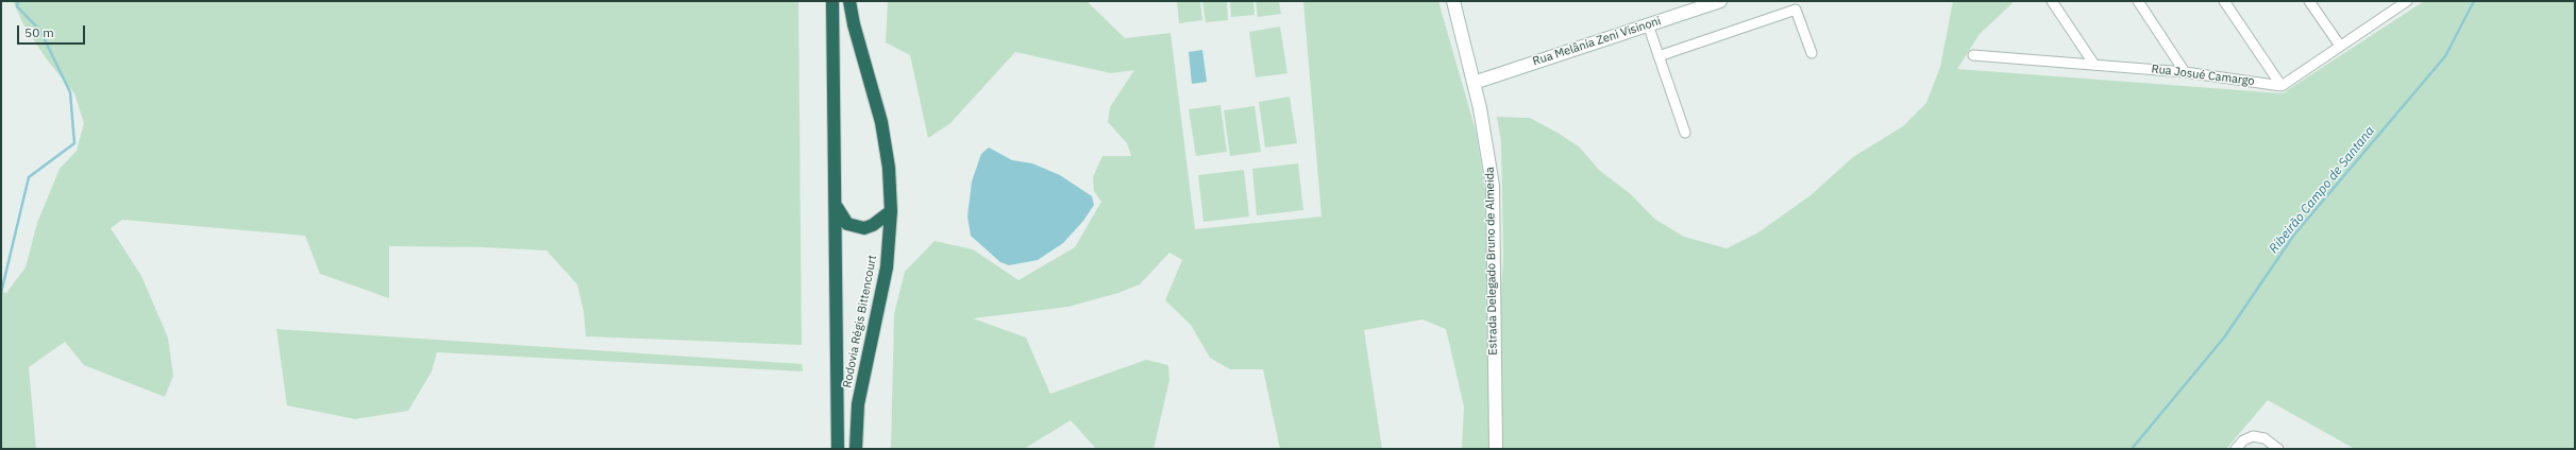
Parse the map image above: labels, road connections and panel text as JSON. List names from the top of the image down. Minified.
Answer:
{"streets":{"highway":["Rodovia Régis Bittencourt"],"main road":["Rua Melânia Zeni Visinoni","Estrada Delegado Bruno de Almeida"],"street":["Rua Josué Camargo"]},"crossings":[["Rua Melânia Zeni Visinoni","Estrada Delegado Bruno de Almeida"]],"water":["Ribeirão Campo de Santana"],"scale_bar":"50 m"}
